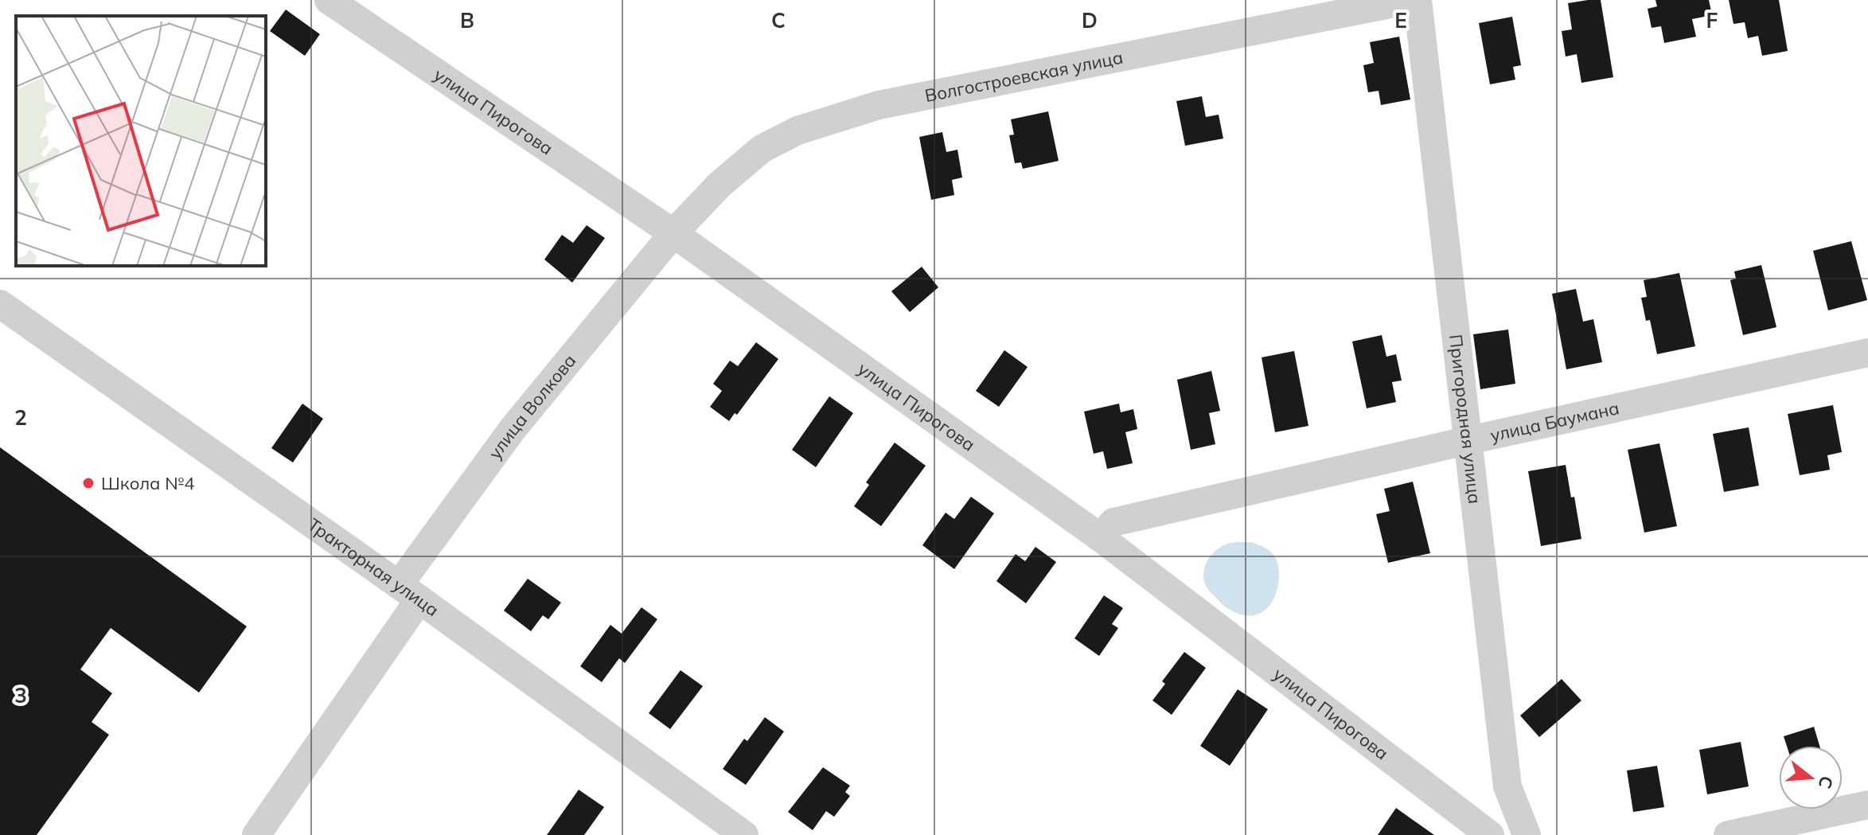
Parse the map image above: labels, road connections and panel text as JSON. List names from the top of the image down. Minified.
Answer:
{"streets":{"street":["Волгостроевская улица","улица Пирогова","улица Волкова","Пригородная улица","улица Баумана","Тракторная улица"]},"crossings":[["Волгостроевская улица","улица Пирогова"],["Волгостроевская улица","улица Волкова"],["улица Пирогова","улица Волкова"],["улица Пирогова","улица Баумана"],["улица Волкова","Тракторная улица"],["Пригородная улица","улица Баумана"]],"places":["Школа №4"],"north":"right","grid":{"columns":["B","C","D","E","F"],"rows":["2","3"]}}
